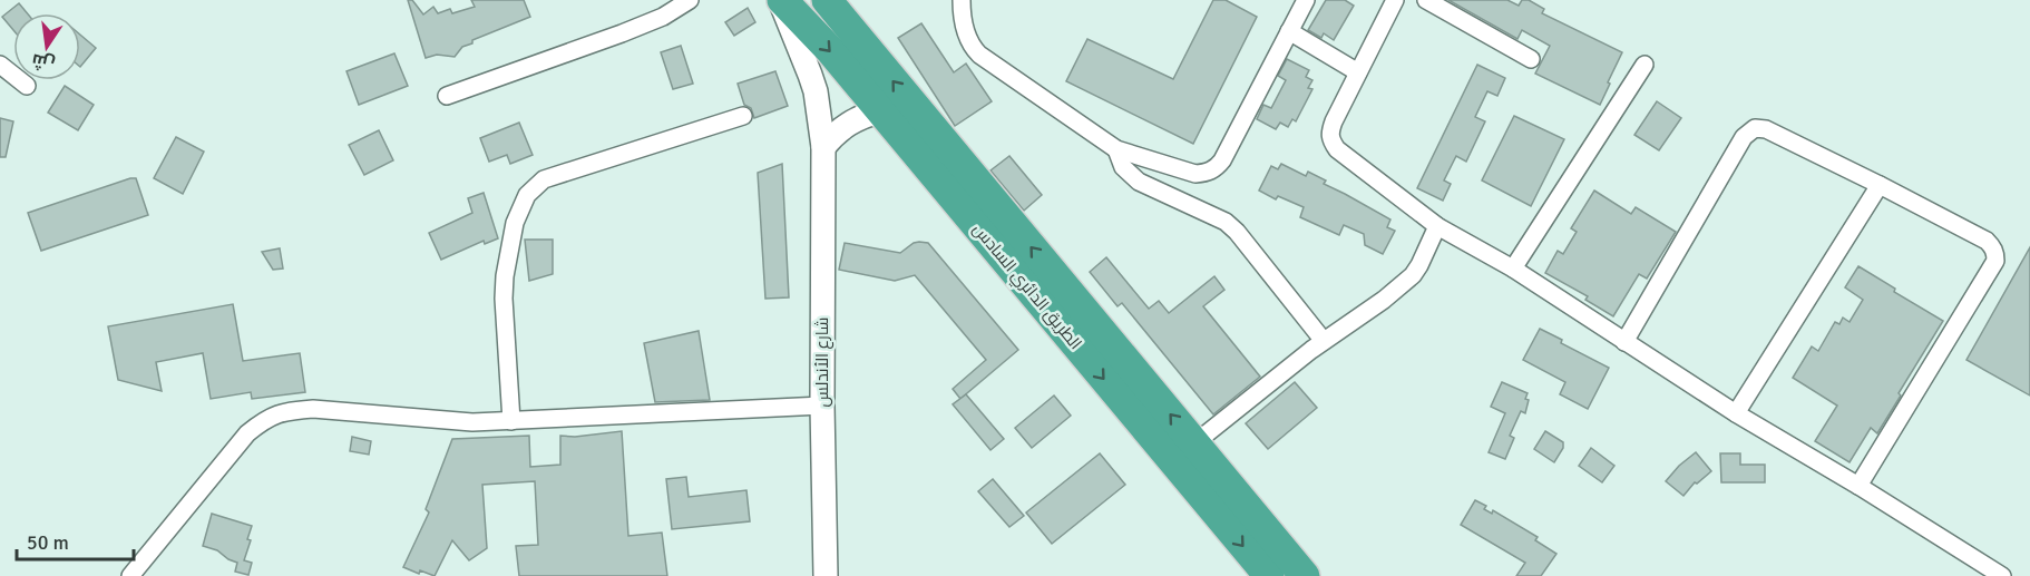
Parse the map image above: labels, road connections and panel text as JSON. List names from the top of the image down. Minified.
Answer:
{"streets":{"highway":["الطريق الدائري السادس"],"main road":["شارع الأندلس"]},"crossings":[["الطريق الدائري السادس","شارع الأندلس"]],"scale_bar":"50 m","north":"bottom"}
